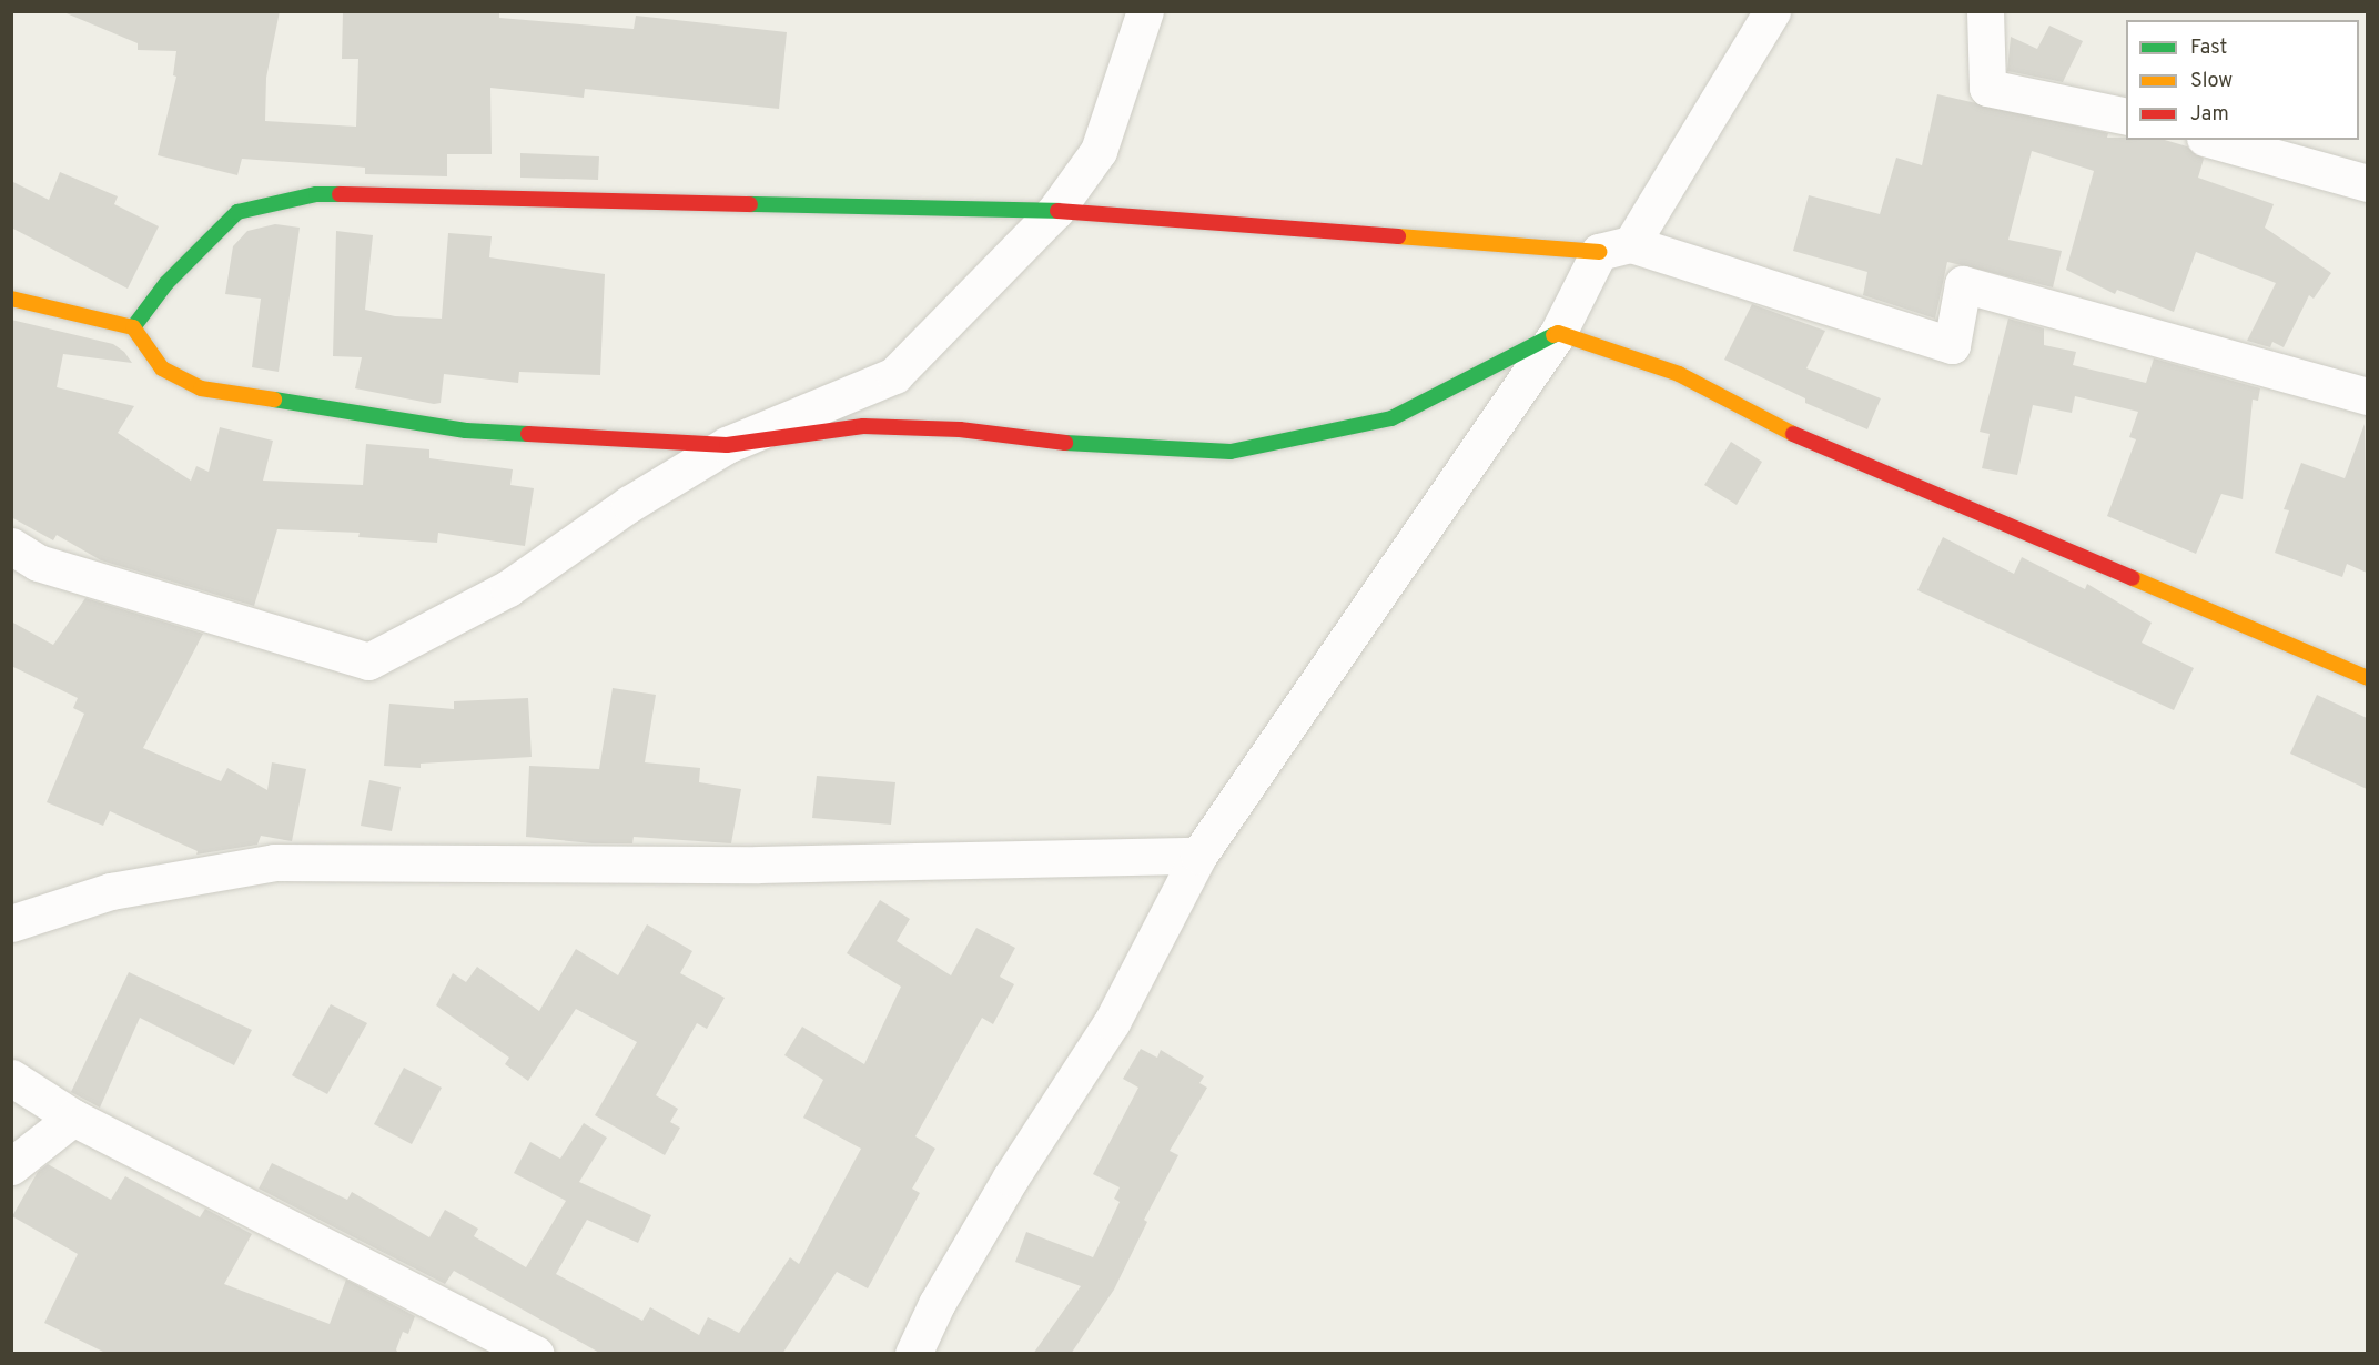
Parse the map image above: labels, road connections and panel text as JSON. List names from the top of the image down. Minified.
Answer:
{"legend":["Fast","Slow","Jam"]}
